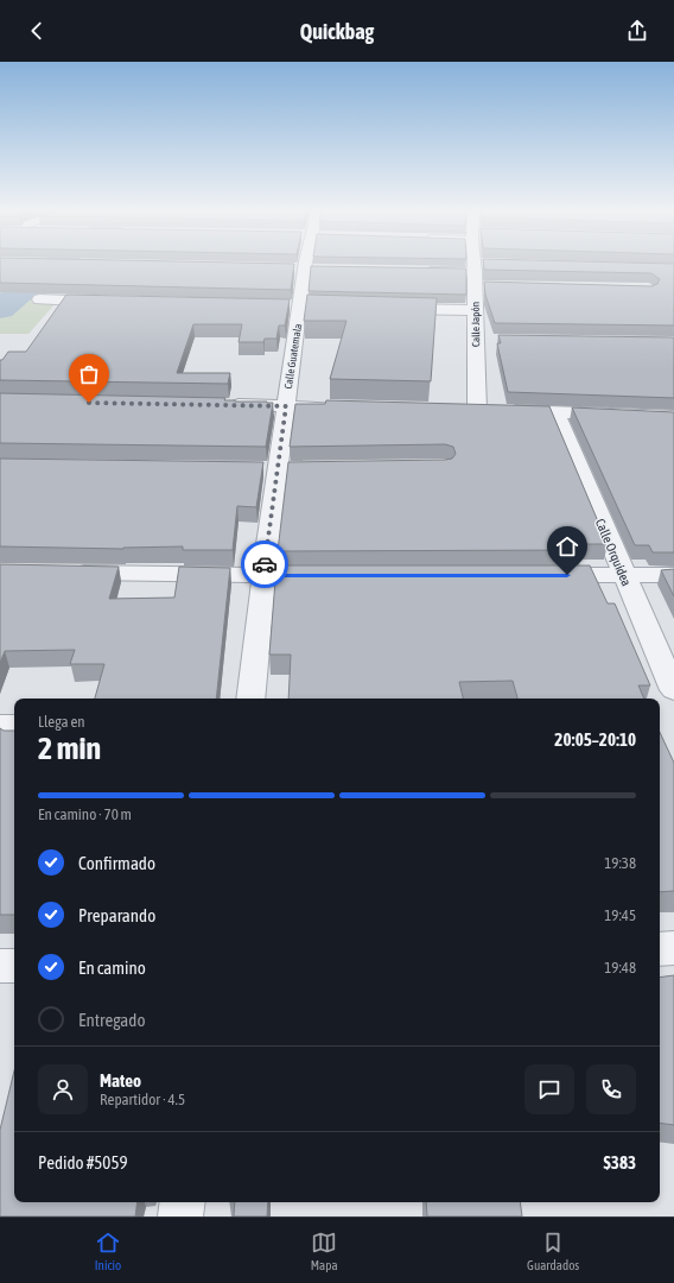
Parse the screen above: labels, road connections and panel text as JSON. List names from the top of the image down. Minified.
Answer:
{"streets":{"street":["Calle Japón","Calle Guatemala","Calle Orquídea"]},"page":{"header":"Quickbag","heading":["2 min","Llega en","20:05–20:10"],"panel":["Mateo","Repartidor · 4.5","Pedido #5059","$383"],"bar":"En camino · 70 m","list":[["Confirmado","19:38"],["Preparando","19:45"],["En camino","19:48"],"Entregado"],"tabs":["Inicio","Mapa","Guardados"]}}
